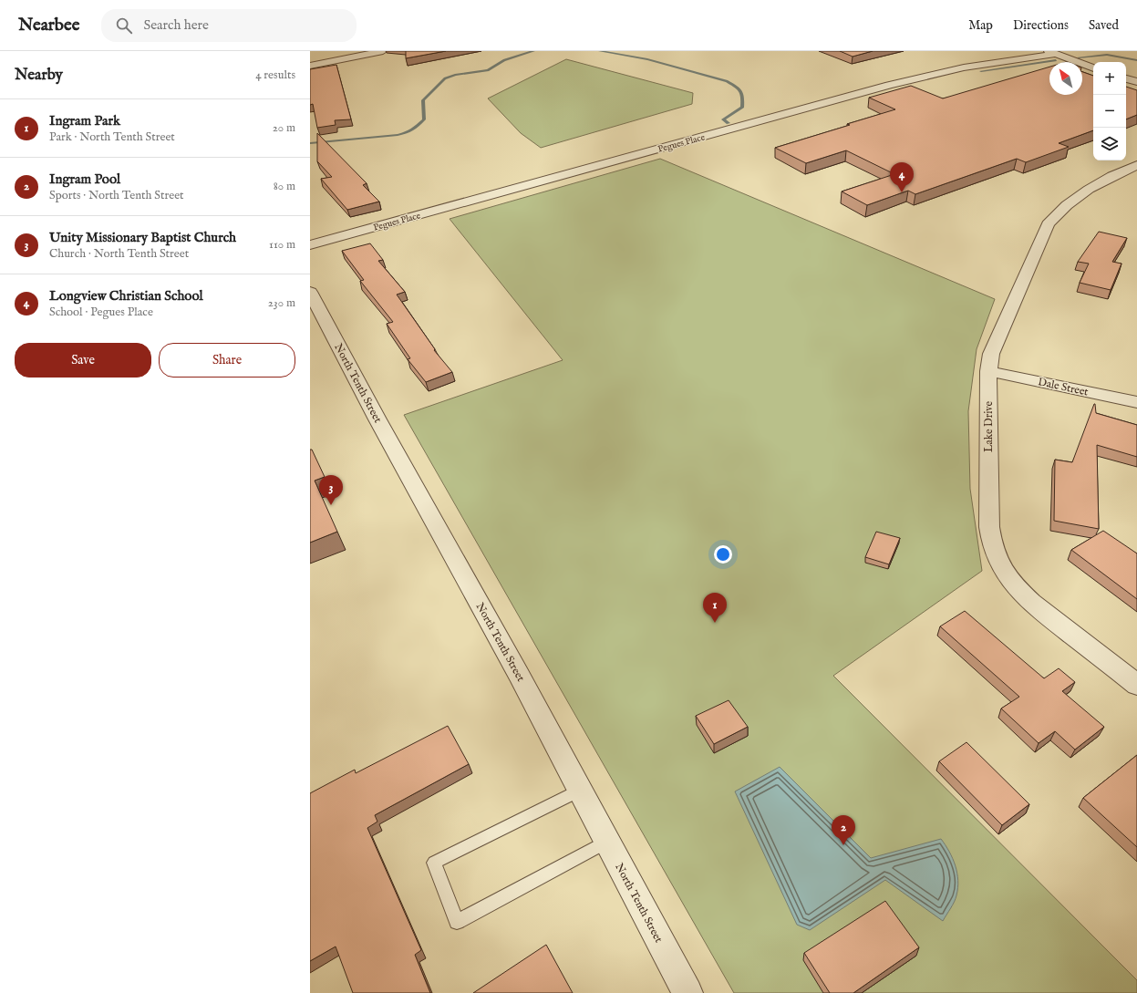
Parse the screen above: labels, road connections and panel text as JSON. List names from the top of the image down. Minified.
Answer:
{"streets":{"street":["Pegues Place","North Tenth Street","Dale Street","Lake Drive"]},"crossings":[["Dale Street","Lake Drive"]],"north":"top left","page":{"header":"Nearbee","search":"Search here","nav":["Map","Directions","Saved"],"heading":["Nearby","4 results"],"map_buttons":["+","−"],"list":[{"mark":"1","name":"Ingram Park","note":"Park · North Tenth Street","value":"20 m"},{"mark":"2","name":"Ingram Pool","note":"Sports · North Tenth Street","value":"80 m"},{"mark":"3","name":"Unity Missionary Baptist Church","note":"Church · North Tenth Street","value":"110 m"},{"mark":"4","name":"Longview Christian School","note":"School · Pegues Place","value":"230 m"}],"pins":["4","3","1","2"],"buttons":["Save","Share"]}}
